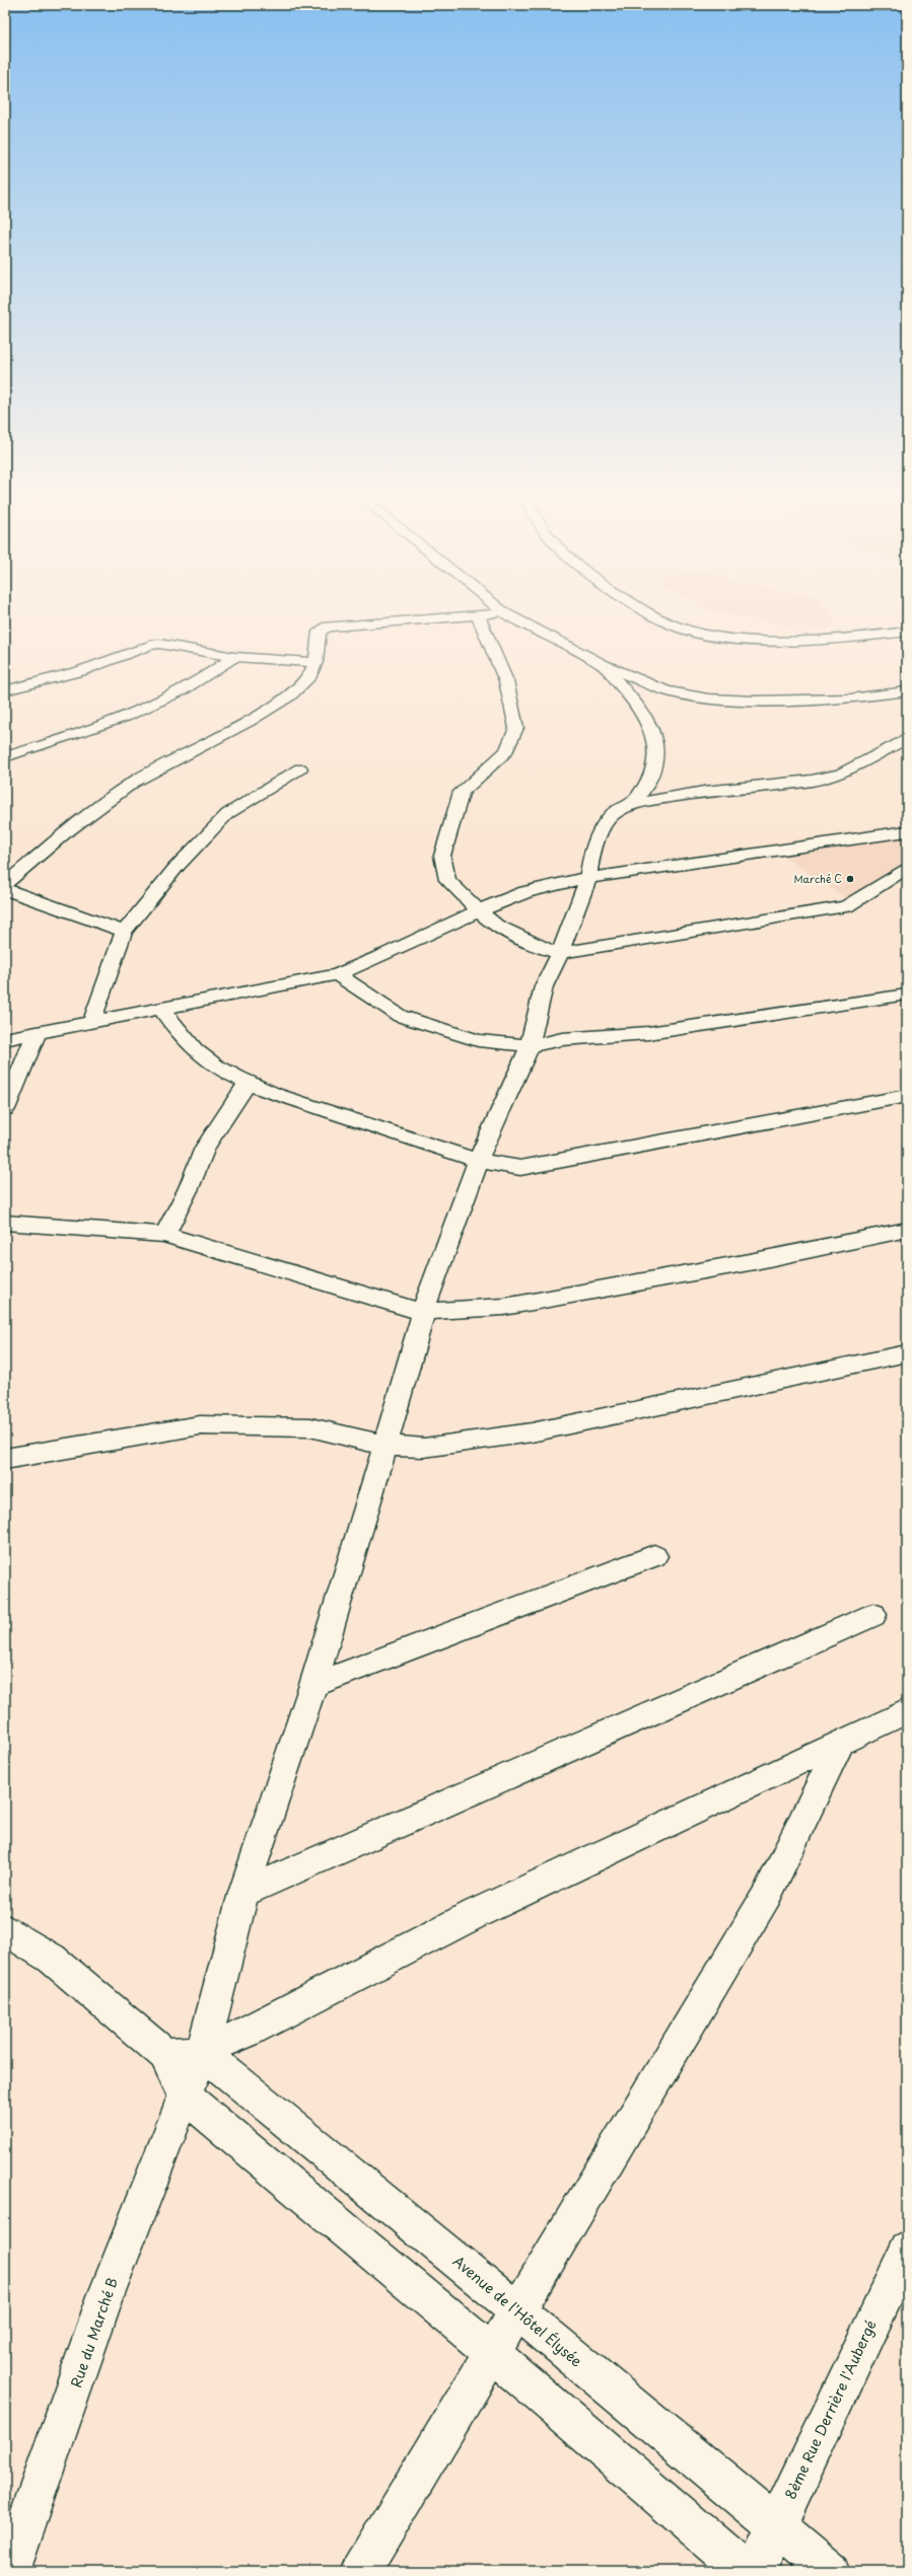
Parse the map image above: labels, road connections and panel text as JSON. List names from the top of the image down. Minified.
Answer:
{"streets":{"street":["Avenue de l'Hôtel Élysée","Rue du Marché B","8ème Rue Derrière l'Aubergé"]},"crossings":[["Avenue de l'Hôtel Élysée","Rue du Marché B"],["Avenue de l'Hôtel Élysée","8ème Rue Derrière l'Aubergé"]],"places":["Marché C"]}
